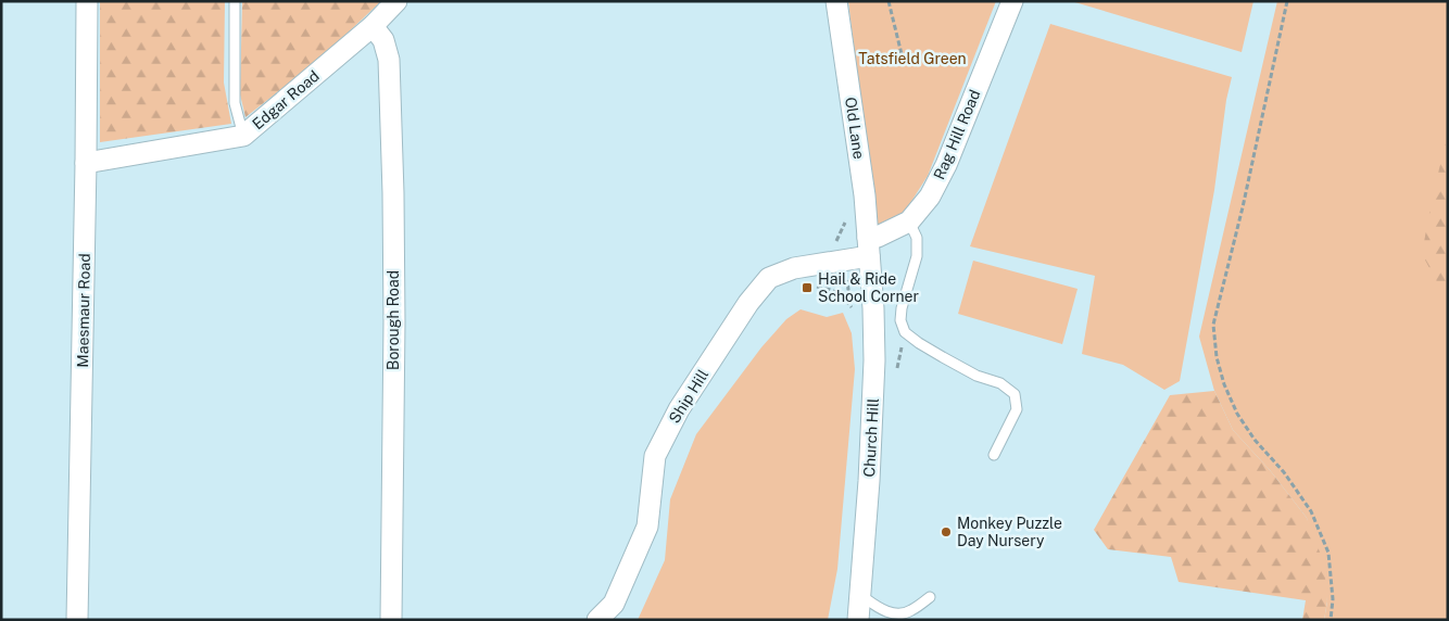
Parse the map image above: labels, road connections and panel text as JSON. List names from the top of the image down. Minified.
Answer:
{"streets":{"street":["Edgar Road","Old Lane","Rag Hill Road","Maesmaur Road","Borough Road","Ship Hill","Church Hill"]},"crossings":[["Edgar Road","Maesmaur Road"],["Edgar Road","Borough Road"],["Old Lane","Rag Hill Road"],["Old Lane","Ship Hill"],["Old Lane","Church Hill"],["Rag Hill Road","Ship Hill"],["Rag Hill Road","Church Hill"],["Ship Hill","Church Hill"]],"parks":["Tatsfield Green"],"places":{"transit":["Hail & Ride School Corner"],"other":["Monkey Puzzle Day Nursery"]}}
